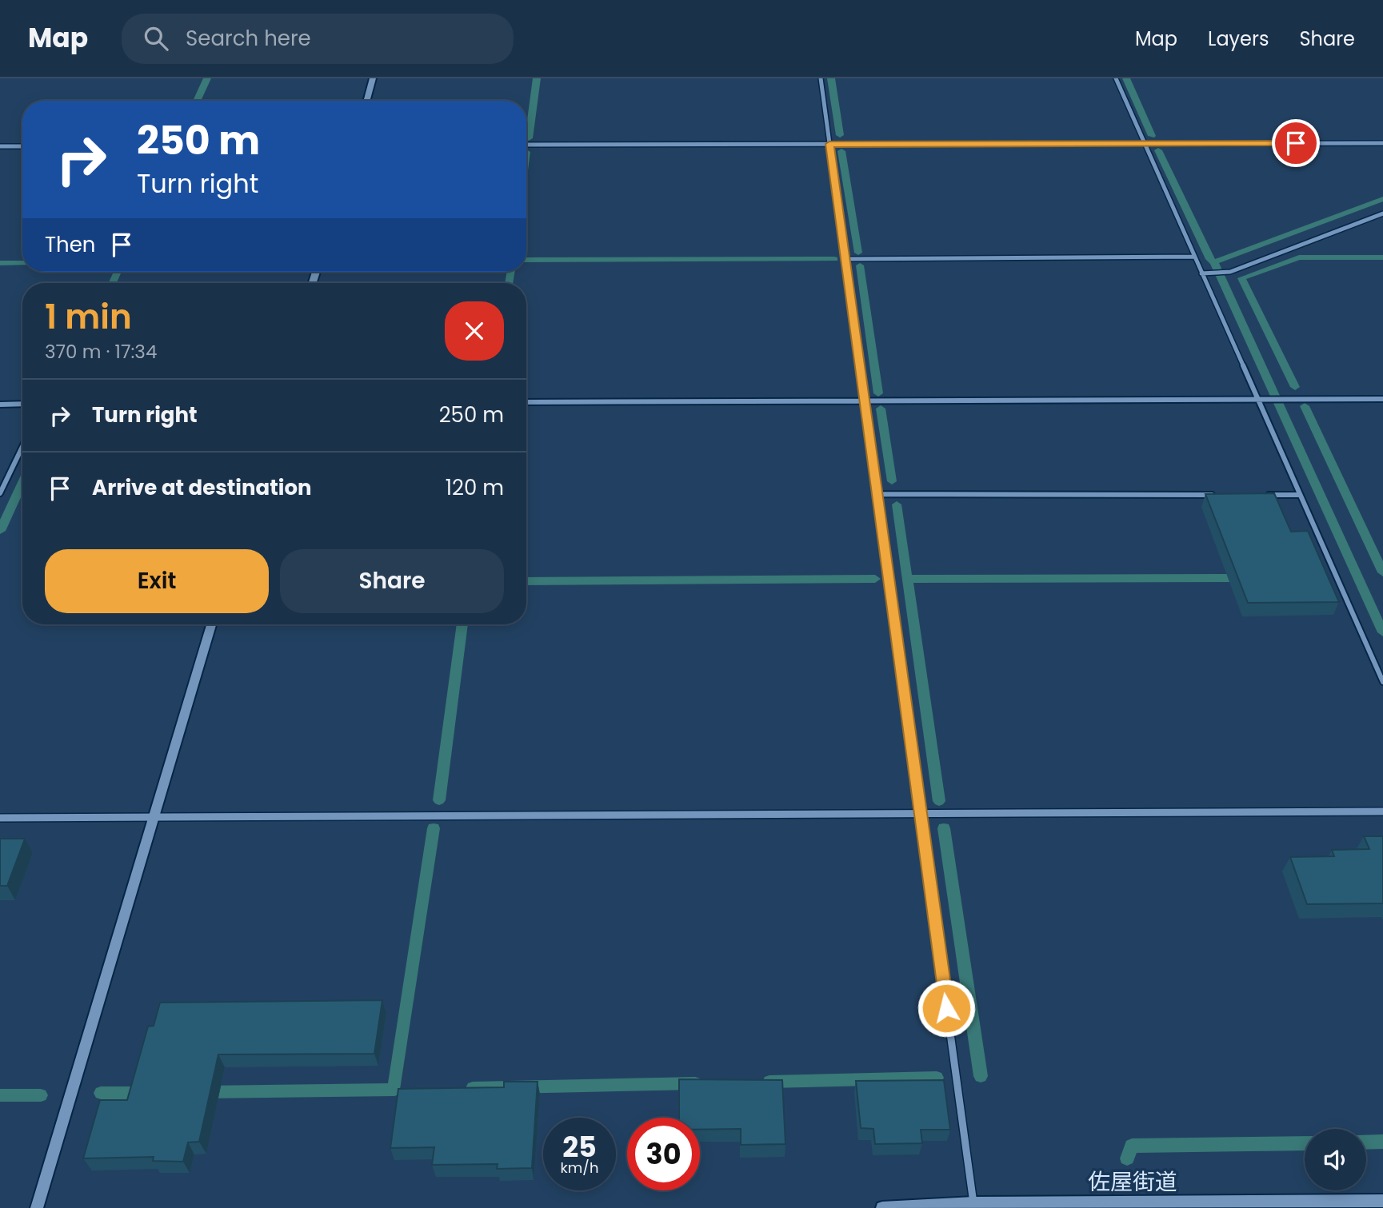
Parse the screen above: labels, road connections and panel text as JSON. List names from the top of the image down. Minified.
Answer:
{"streets":{"street":["佐屋街道"]},"page":{"header":"Map","search":"Search here","nav":["Map","Layers","Share"],"turn":["250 m","Turn right"],"then":"Then","heading":["1 min","370 m · 17:34"],"list":[{"name":"Turn right","value":"250 m"},{"name":"Arrive at destination","value":"120 m"}],"buttons":["Exit","Share"],"speed":"25 km/h","limit":"30"}}
